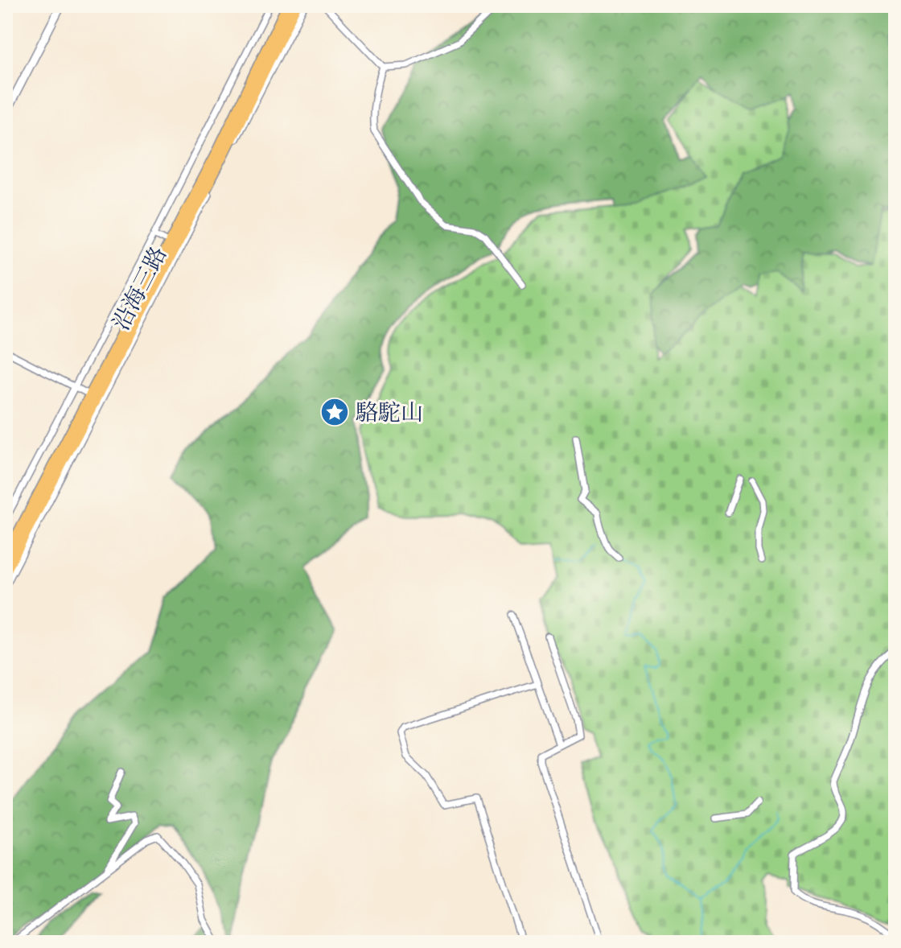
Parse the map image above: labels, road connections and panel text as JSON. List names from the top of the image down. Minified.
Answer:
{"streets":{"main road":["沿海三路"]},"places":{"place":["駱駝山"]}}
